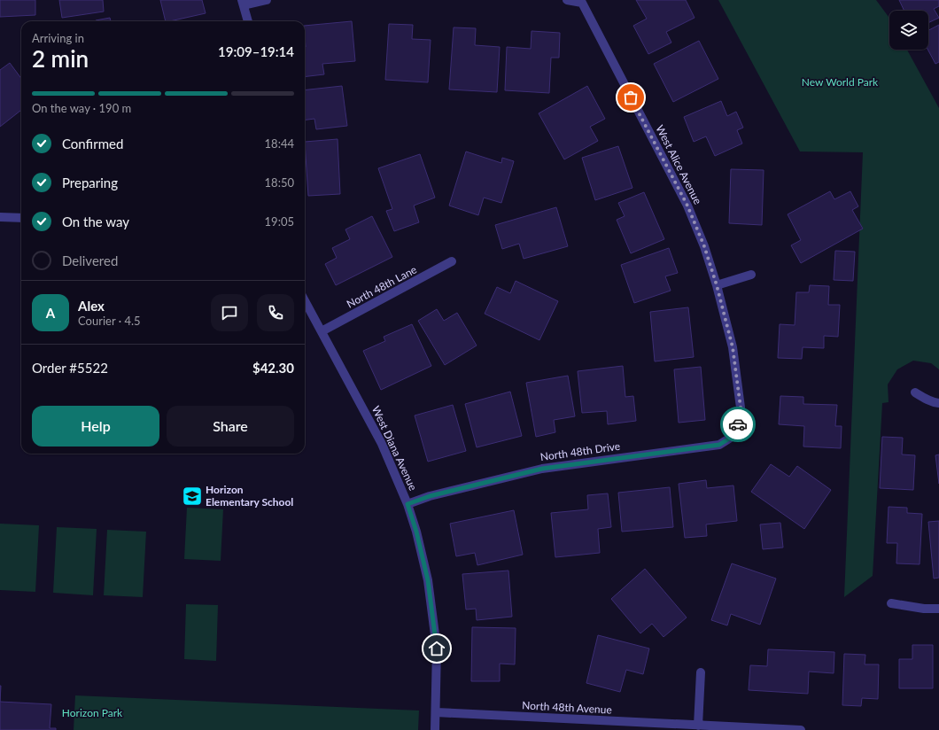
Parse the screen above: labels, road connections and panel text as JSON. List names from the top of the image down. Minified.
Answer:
{"streets":{"street":["West Alice Avenue","North 48th Lane","West Diana Avenue","North 48th Drive","North 48th Avenue"]},"crossings":[["West Alice Avenue","North 48th Drive"],["North 48th Lane","West Diana Avenue"],["West Diana Avenue","North 48th Drive"],["West Diana Avenue","North 48th Avenue"]],"parks":["New World Park","Horizon Park"],"places":{"school or university":["Horizon Elementary School"]},"page":{"heading":["2 min","Arriving in","19:09–19:14"],"panel":["Alex","Courier · 4.5","Order #5522","$42.30"],"bar":"On the way · 190 m","list":[["Confirmed","18:44"],["Preparing","18:50"],["On the way","19:05"],"Delivered"],"round":"A","buttons":["Help","Share"]}}
